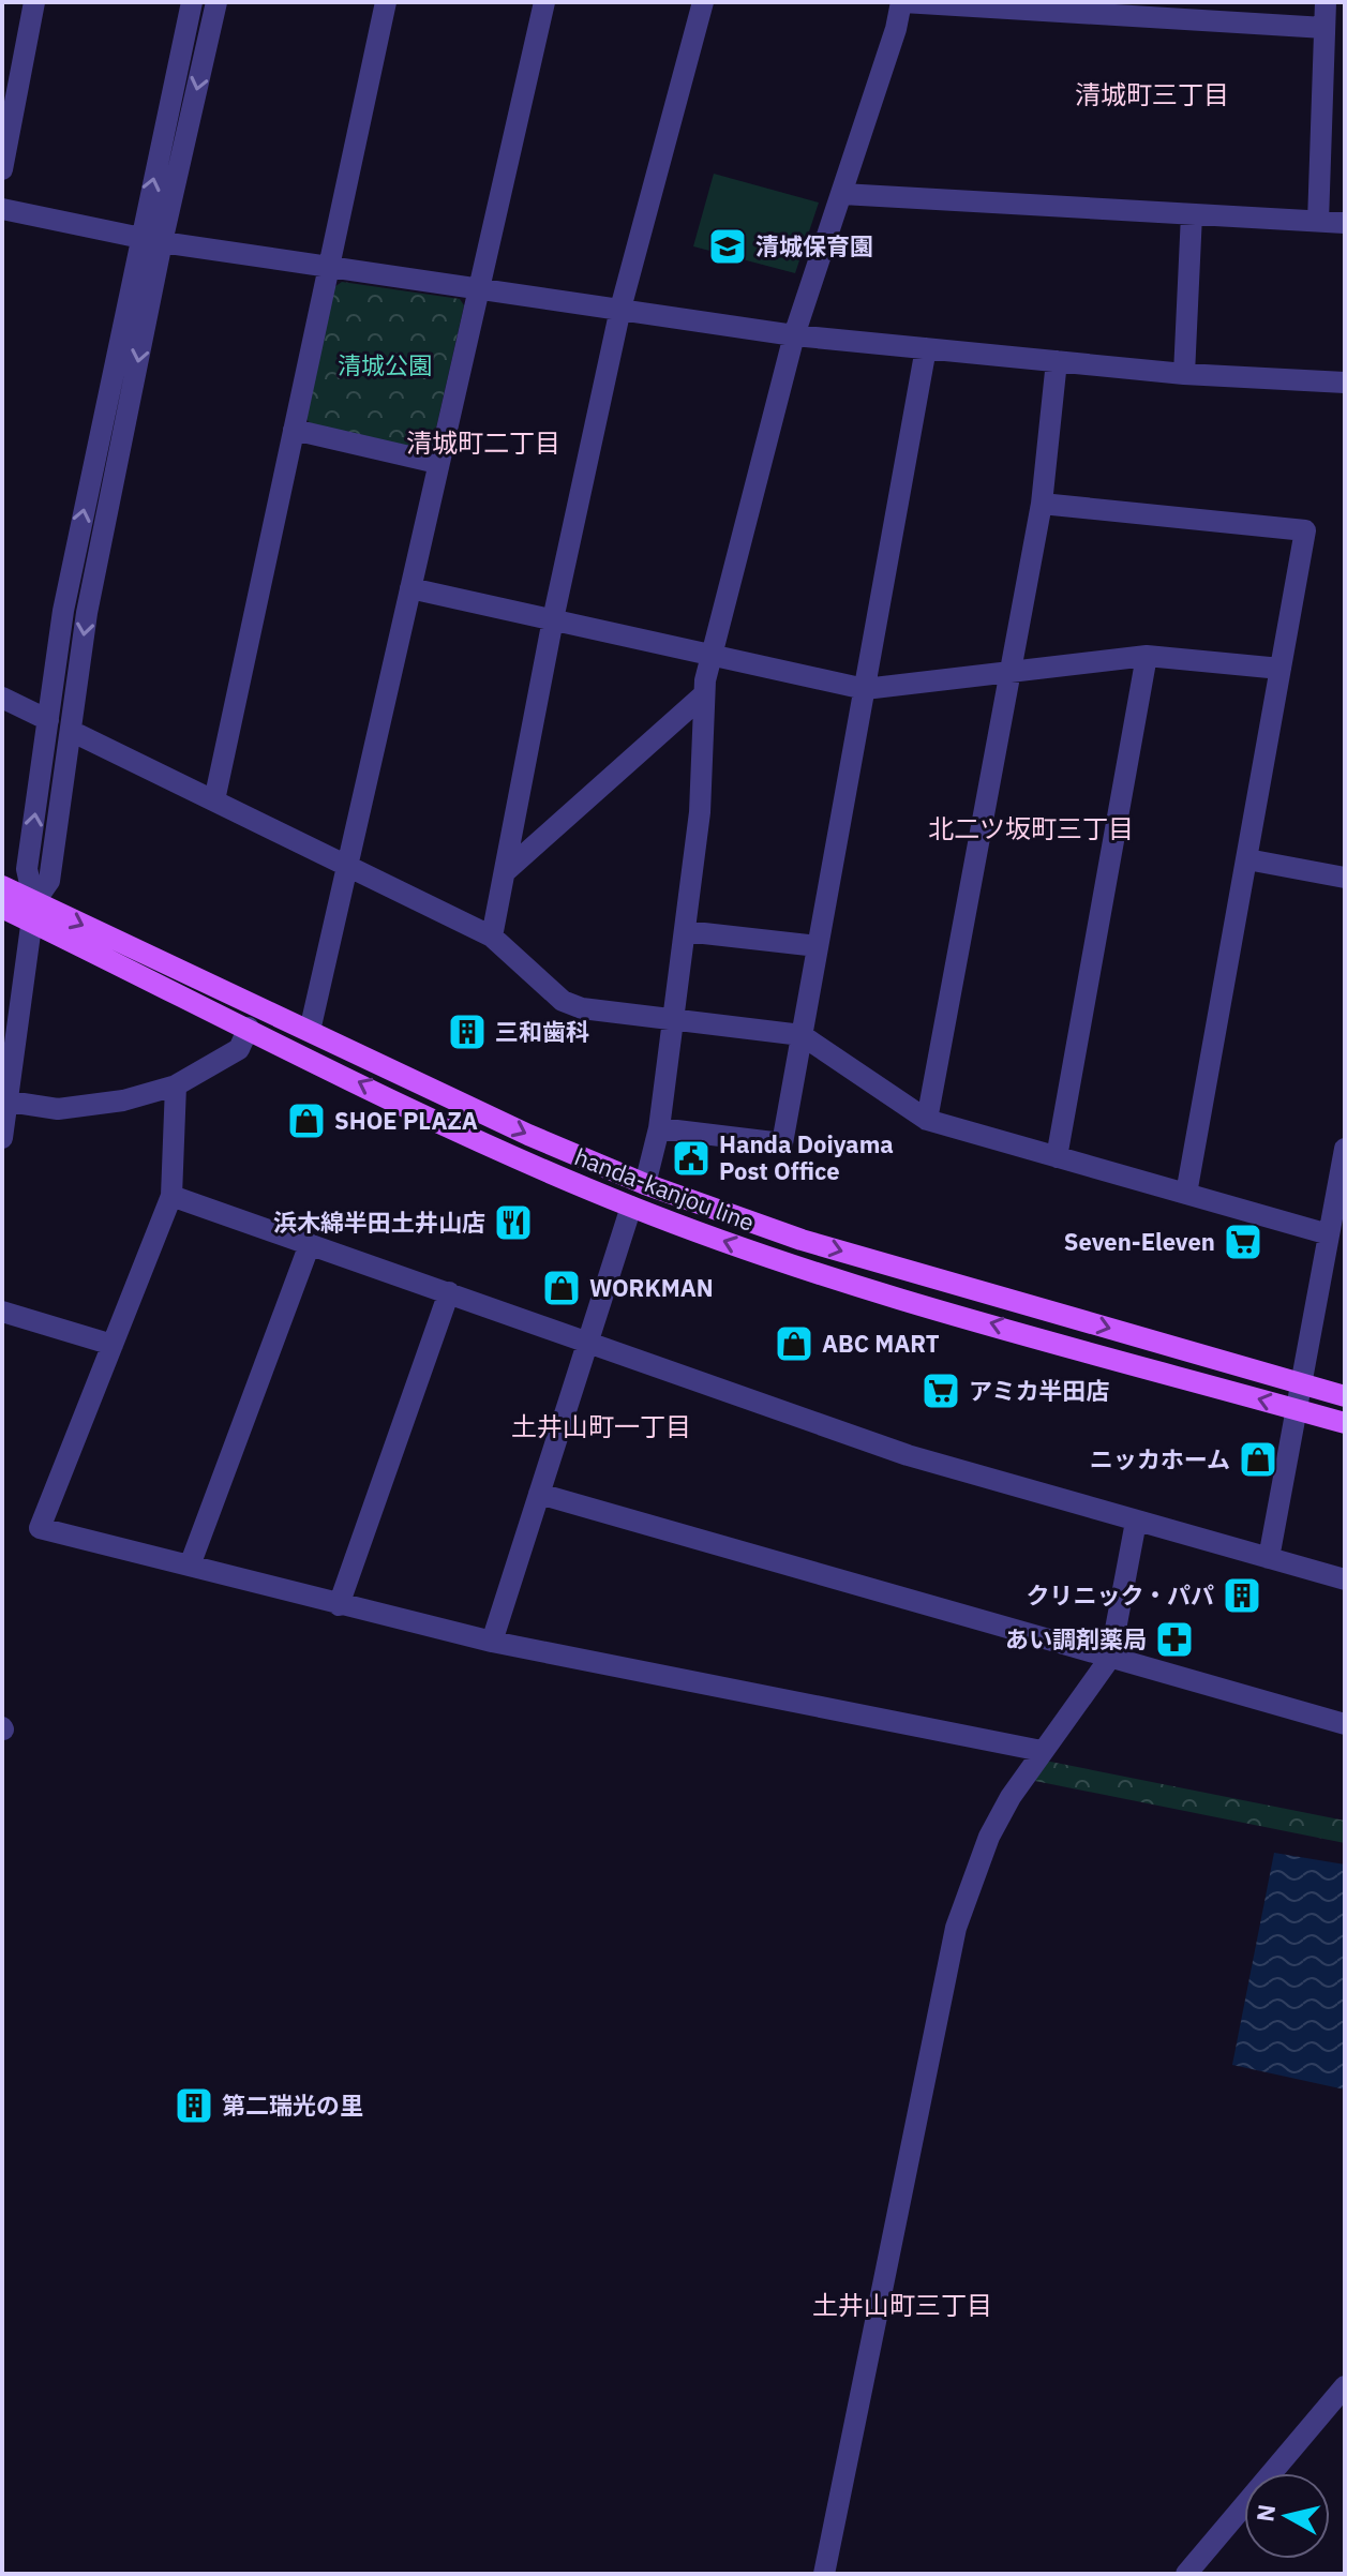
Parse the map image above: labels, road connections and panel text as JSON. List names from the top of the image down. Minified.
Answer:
{"streets":{"main road":["handa-kanjou line"]},"districts":["清城町三丁目","清城町二丁目","北二ツ坂町三丁目","土井山町一丁目","土井山町三丁目"],"parks":["清城公園"],"places":{"school or university":["清城保育園"],"building":["三和歯科","クリニック・パパ","第二瑞光の里"],"shop":["SHOE PLAZA","WORKMAN","ABC MART","ニッカホーム"],"public building":["Handa Doiyama Post Office"],"restaurant":["浜木綿半田土井山店"],"supermarket":["Seven-Eleven","アミカ半田店"],"pharmacy":["あい調剤薬局"]},"north":"left"}
